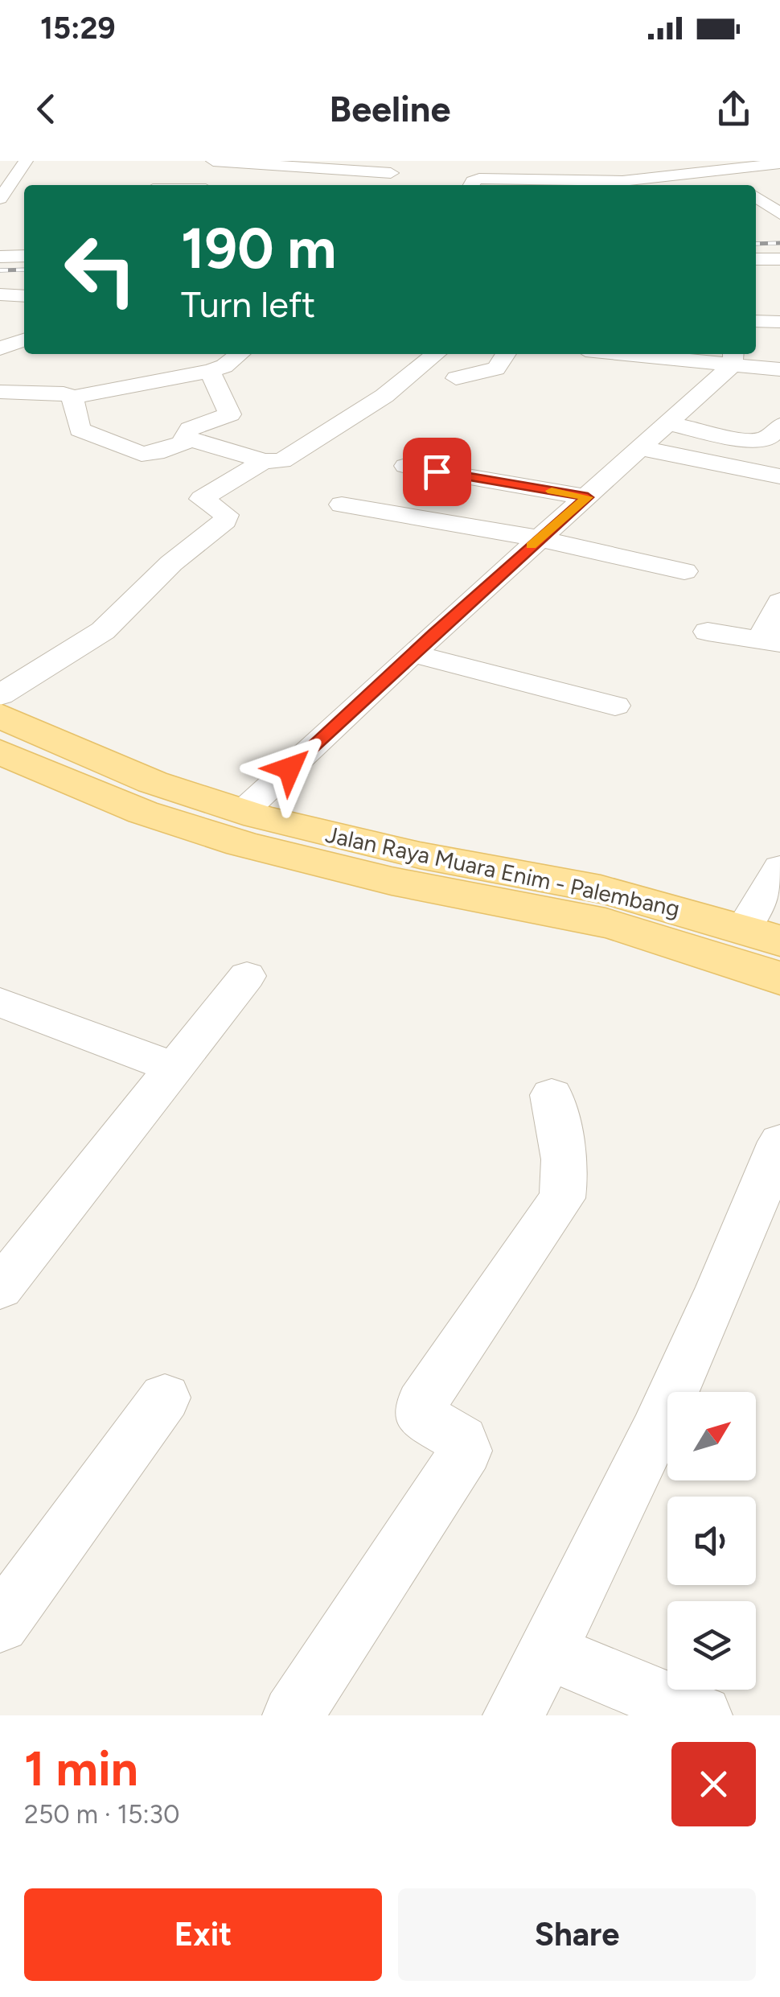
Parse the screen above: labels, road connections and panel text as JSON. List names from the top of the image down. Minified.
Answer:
{"streets":{"main road":["Jalan Raya Muara Enim - Palembang"]},"north":"top right","page":{"status":"15:29","header":"Beeline","turn":["190 m","Turn left"],"heading":["1 min","250 m · 15:30"],"buttons":["Exit","Share"]}}
